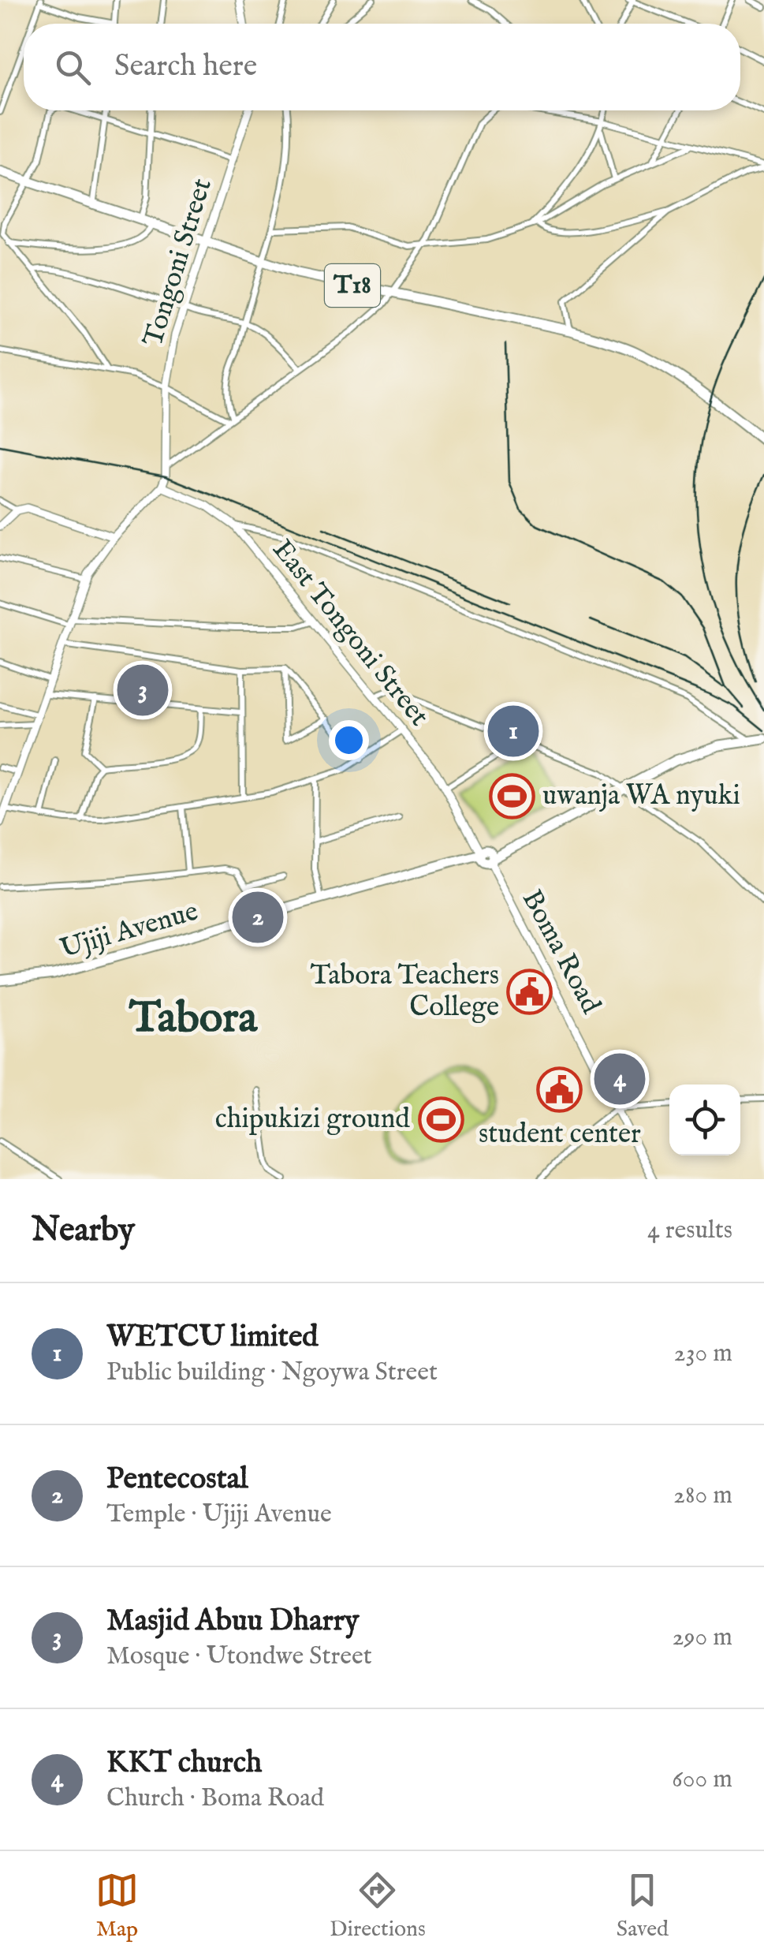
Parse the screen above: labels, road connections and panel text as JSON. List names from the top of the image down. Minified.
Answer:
{"streets":{"highway":["T18","Ujiji Avenue"],"street":["Tongoni Street","East Tongoni Street","Boma Road"]},"crossings":[["Tongoni Street","T18"],["Tongoni Street","East Tongoni Street"],["East Tongoni Street","Boma Road"],["Ujiji Avenue","Boma Road"]],"districts":["Tabora"],"places":{"sports":["uwanja WA nyuki","chipukizi ground"],"public building":["Tabora Teachers College","student center"]},"page":{"search":"Search here","pins":["3","1","2","4"],"heading":["Nearby","4 results"],"list":[{"mark":"1","name":"WETCU limited","note":"Public building · Ngoywa Street","value":"230 m"},{"mark":"2","name":"Pentecostal","note":"Temple · Ujiji Avenue","value":"280 m"},{"mark":"3","name":"Masjid Abuu Dharry","note":"Mosque · Utondwe Street","value":"290 m"},{"mark":"4","name":"KKT church","note":"Church · Boma Road","value":"600 m"}],"nav":["Map","Directions","Saved"]}}
